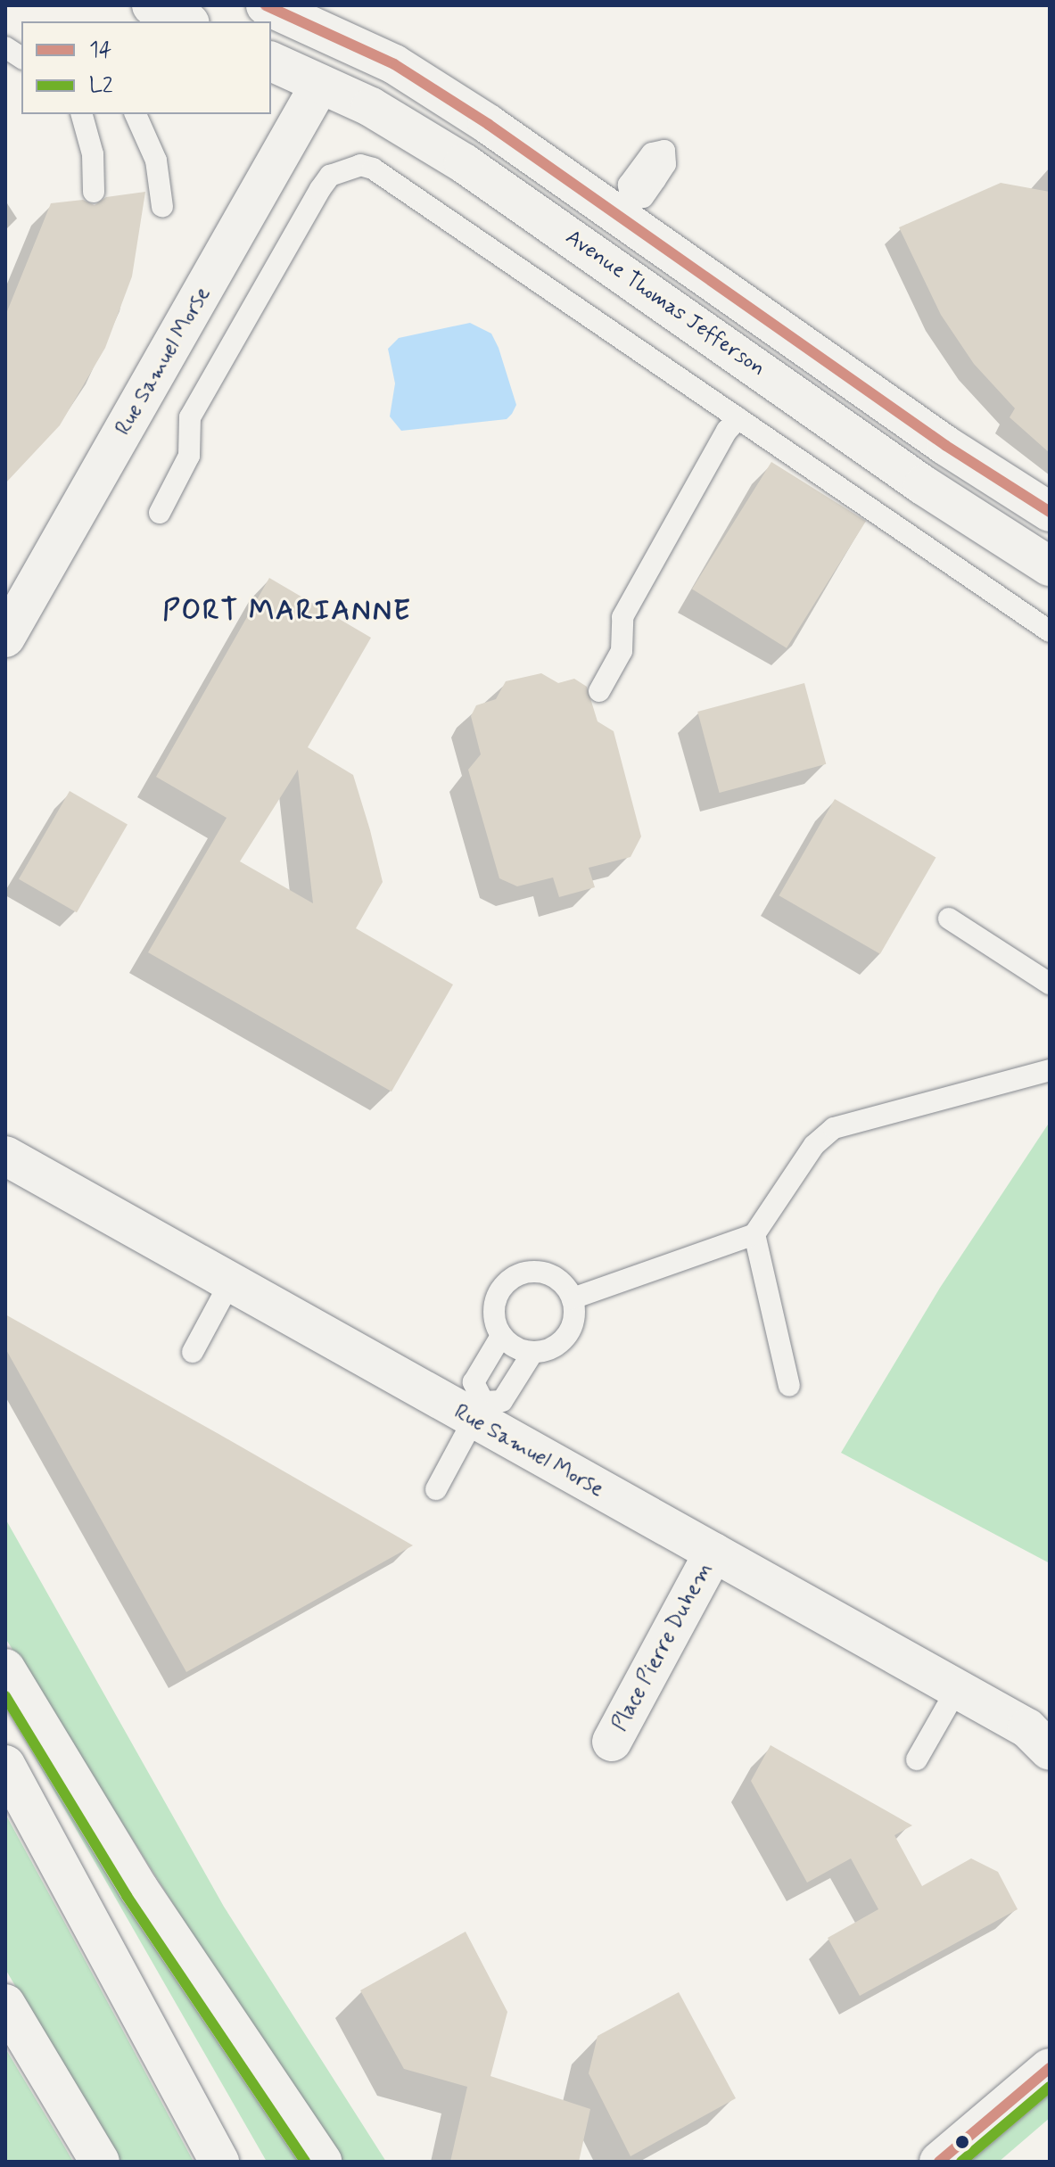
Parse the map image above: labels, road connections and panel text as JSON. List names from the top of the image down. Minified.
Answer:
{"streets":{"street":["Avenue Thomas Jefferson","Rue Samuel Morse","Place Pierre Duhem"]},"crossings":[["Avenue Thomas Jefferson","Rue Samuel Morse"],["Rue Samuel Morse","Place Pierre Duhem"]],"districts":["PORT MARIANNE"],"lines":["transit line 14","transit line L2"],"legend":["14","L2"]}
